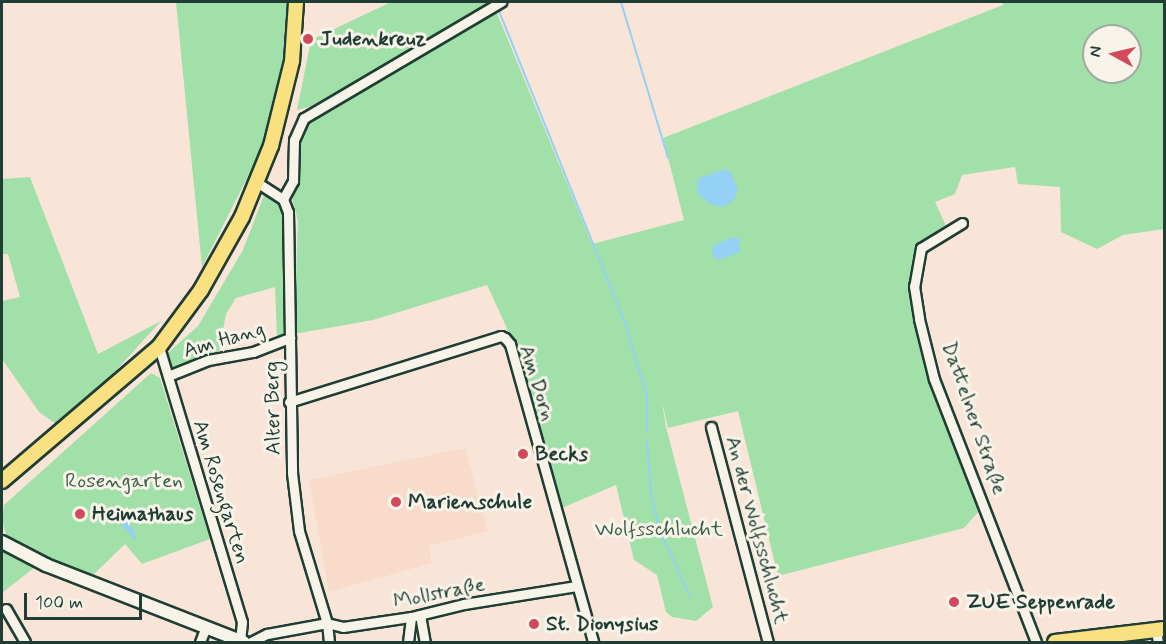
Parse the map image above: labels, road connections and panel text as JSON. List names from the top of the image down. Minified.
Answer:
{"streets":{"street":["Am Hang","Am Dorn","Alter Berg","Dattelner Straße","Am Rosengarten","An der Wolfsschlucht","Mollstraße"]},"crossings":[["Am Hang","Alter Berg"],["Am Hang","Am Rosengarten"],["Am Dorn","Alter Berg"],["Am Dorn","Mollstraße"],["Alter Berg","Mollstraße"],["Am Rosengarten","Mollstraße"]],"parks":["Rosengarten","Wolfsschlucht"],"places":["Judenkreuz","Becks","Marienschule","Heimathaus","ZUE Seppenrade","St. Dionysius"],"scale_bar":"100 m","north":"left"}
